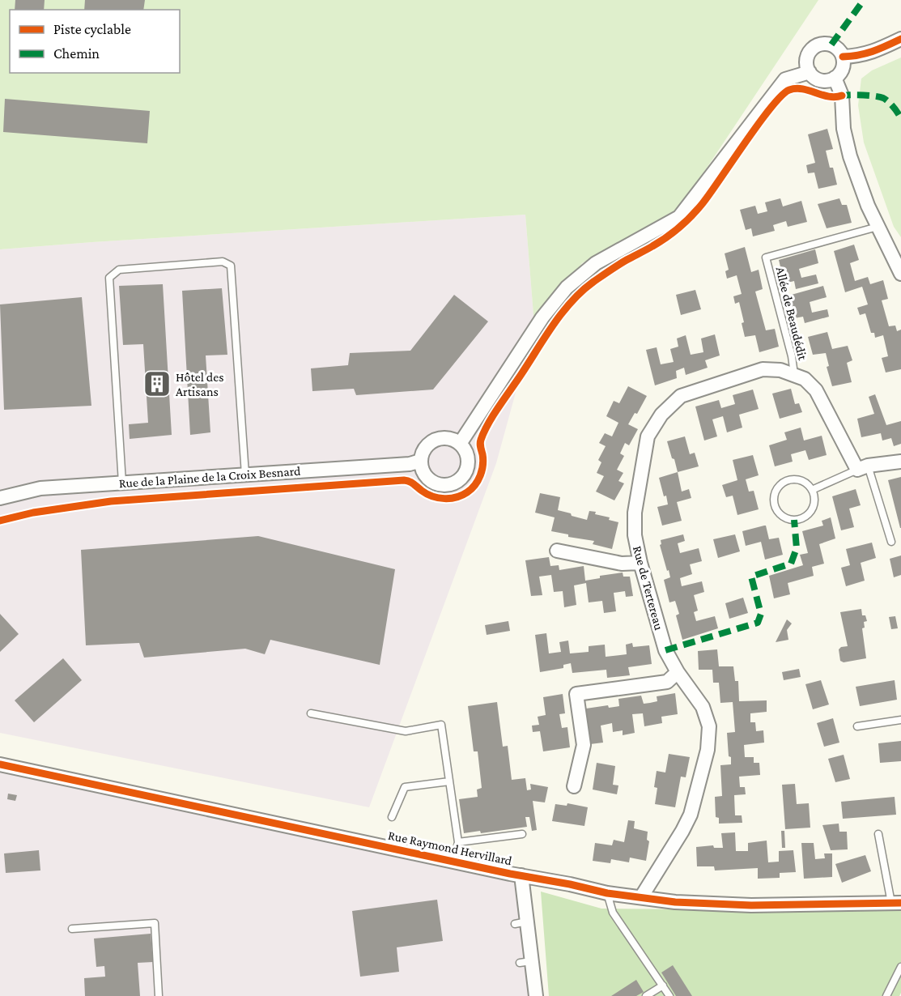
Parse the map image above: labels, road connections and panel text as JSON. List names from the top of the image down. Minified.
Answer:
{"streets":{"street":["Rue de la Plaine de la Croix Besnard","Rue de Tertereau","Rue Raymond Hervillard"],"lane":["Allée de Beaudédit"]},"crossings":[["Allée de Beaudédit","Rue de Tertereau"],["Rue de Tertereau","Rue Raymond Hervillard"]],"places":{"building":["Hôtel des Artisans"]},"legend":["Piste cyclable","Chemin"]}
